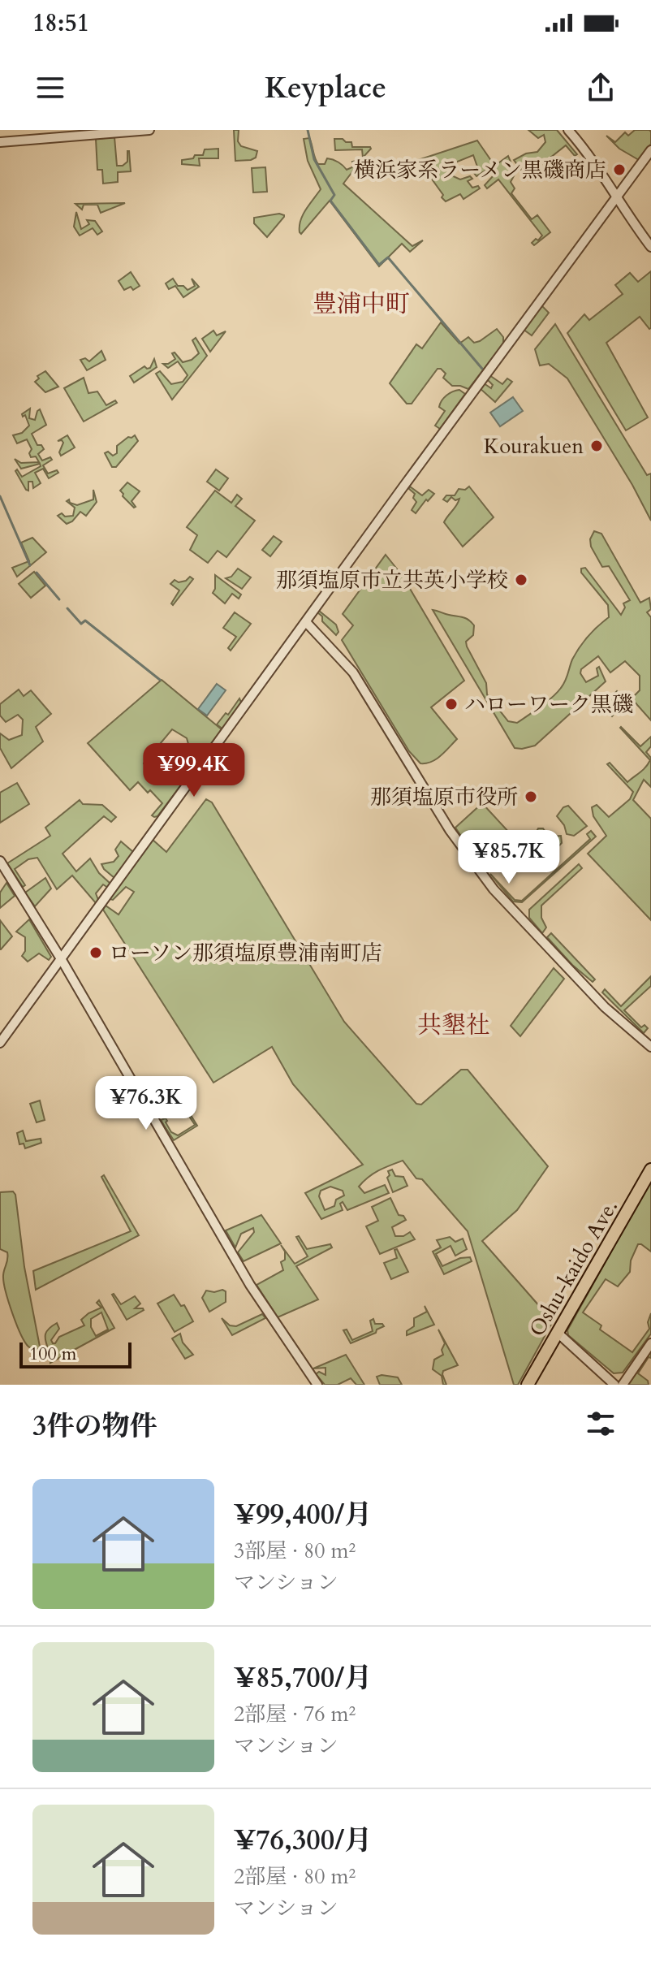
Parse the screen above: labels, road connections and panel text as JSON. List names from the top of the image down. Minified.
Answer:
{"streets":{"main road":["Oshu-kaido Ave."]},"districts":["豊浦中町","共墾社"],"places":["横浜家系ラーメン黒磯商店","Kourakuen","那須塩原市立共英小学校","ハローワーク黒磯","那須塩原市役所","ローソン那須塩原豊浦南町店"],"scale_bar":"100 m","page":{"status":"18:51","header":"Keyplace","price":["¥99.4K","¥85.7K","¥76.3K"],"scale":"100 m","heading":"3件の物件","list":[{"name":"¥99,400/月","note":"3部屋 · 80 m² · マンション"},{"name":"¥85,700/月","note":"2部屋 · 76 m² · マンション"},{"name":"¥76,300/月","note":"2部屋 · 80 m² · マンション"}]}}
